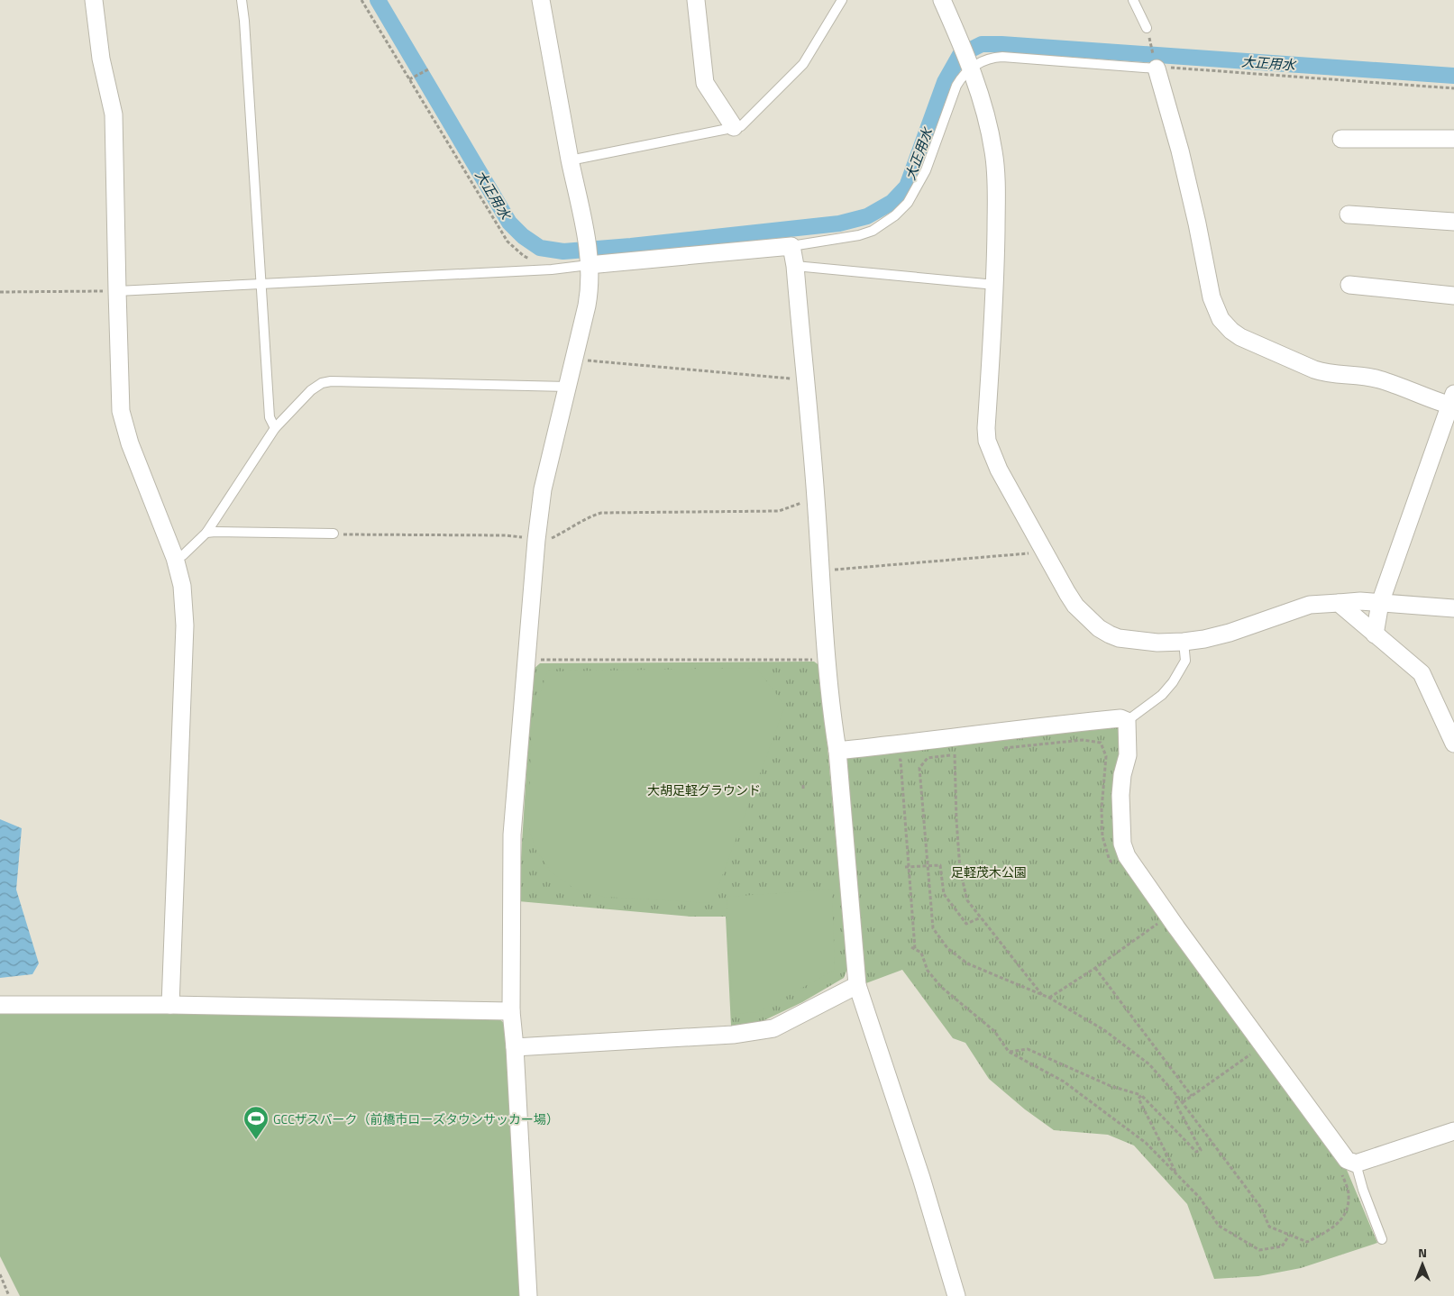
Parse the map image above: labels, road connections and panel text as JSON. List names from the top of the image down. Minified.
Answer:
{"water":["大正用水"],"parks":["大胡足軽グラウンド","足軽茂木公園"],"places":{"sports":["GCCザスパーク（前橋市ローズタウンサッカー場）"]},"north":"top"}
